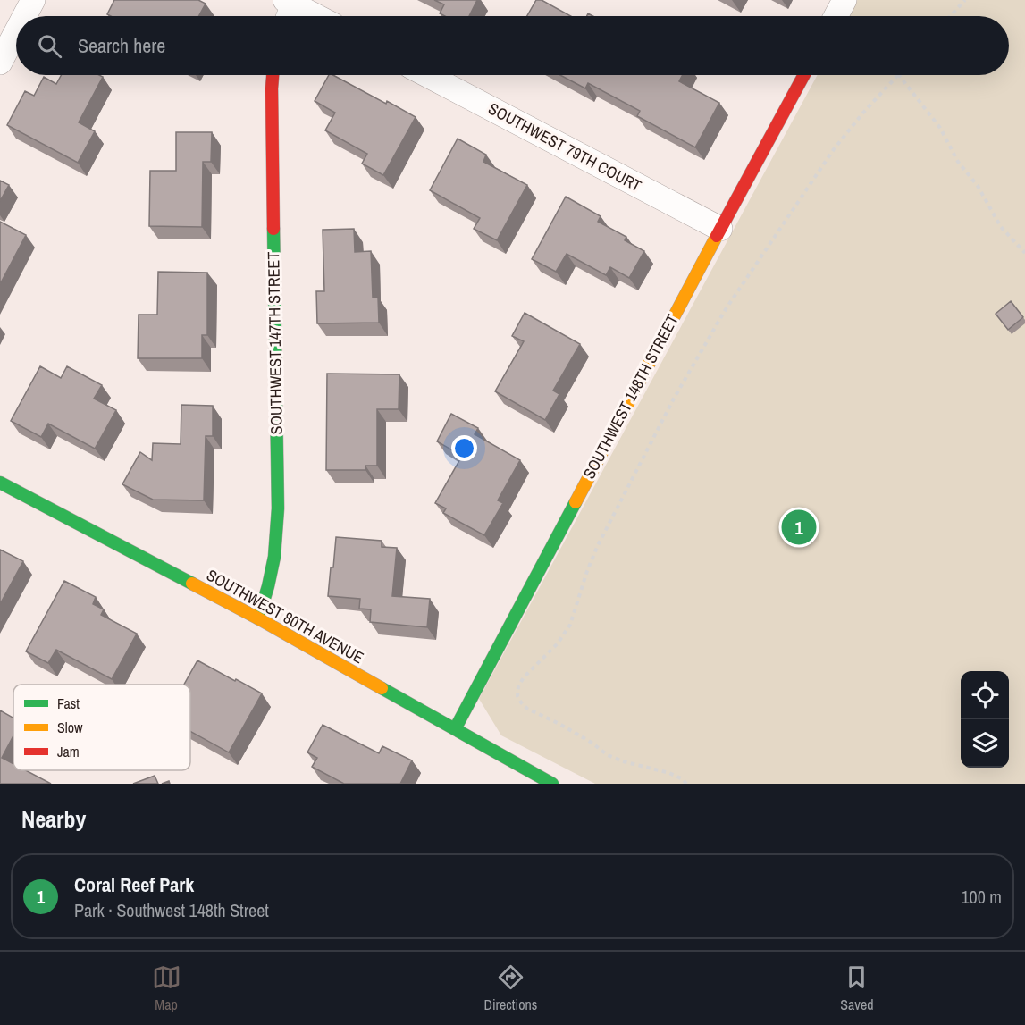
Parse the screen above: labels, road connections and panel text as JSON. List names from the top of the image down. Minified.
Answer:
{"streets":{"street":["SOUTHWEST 79TH COURT","SOUTHWEST 147TH STREET","SOUTHWEST 148TH STREET","SOUTHWEST 80TH AVENUE"]},"crossings":[["SOUTHWEST 79TH COURT","SOUTHWEST 148TH STREET"],["SOUTHWEST 147TH STREET","SOUTHWEST 80TH AVENUE"],["SOUTHWEST 148TH STREET","SOUTHWEST 80TH AVENUE"]],"legend":["Fast","Slow","Jam"],"page":{"search":"Search here","pins":"1","heading":"Nearby","list":[{"mark":"1","name":"Coral Reef Park","note":"Park · Southwest 148th Street","value":"100 m"}],"nav":["Map","Directions","Saved"]}}
